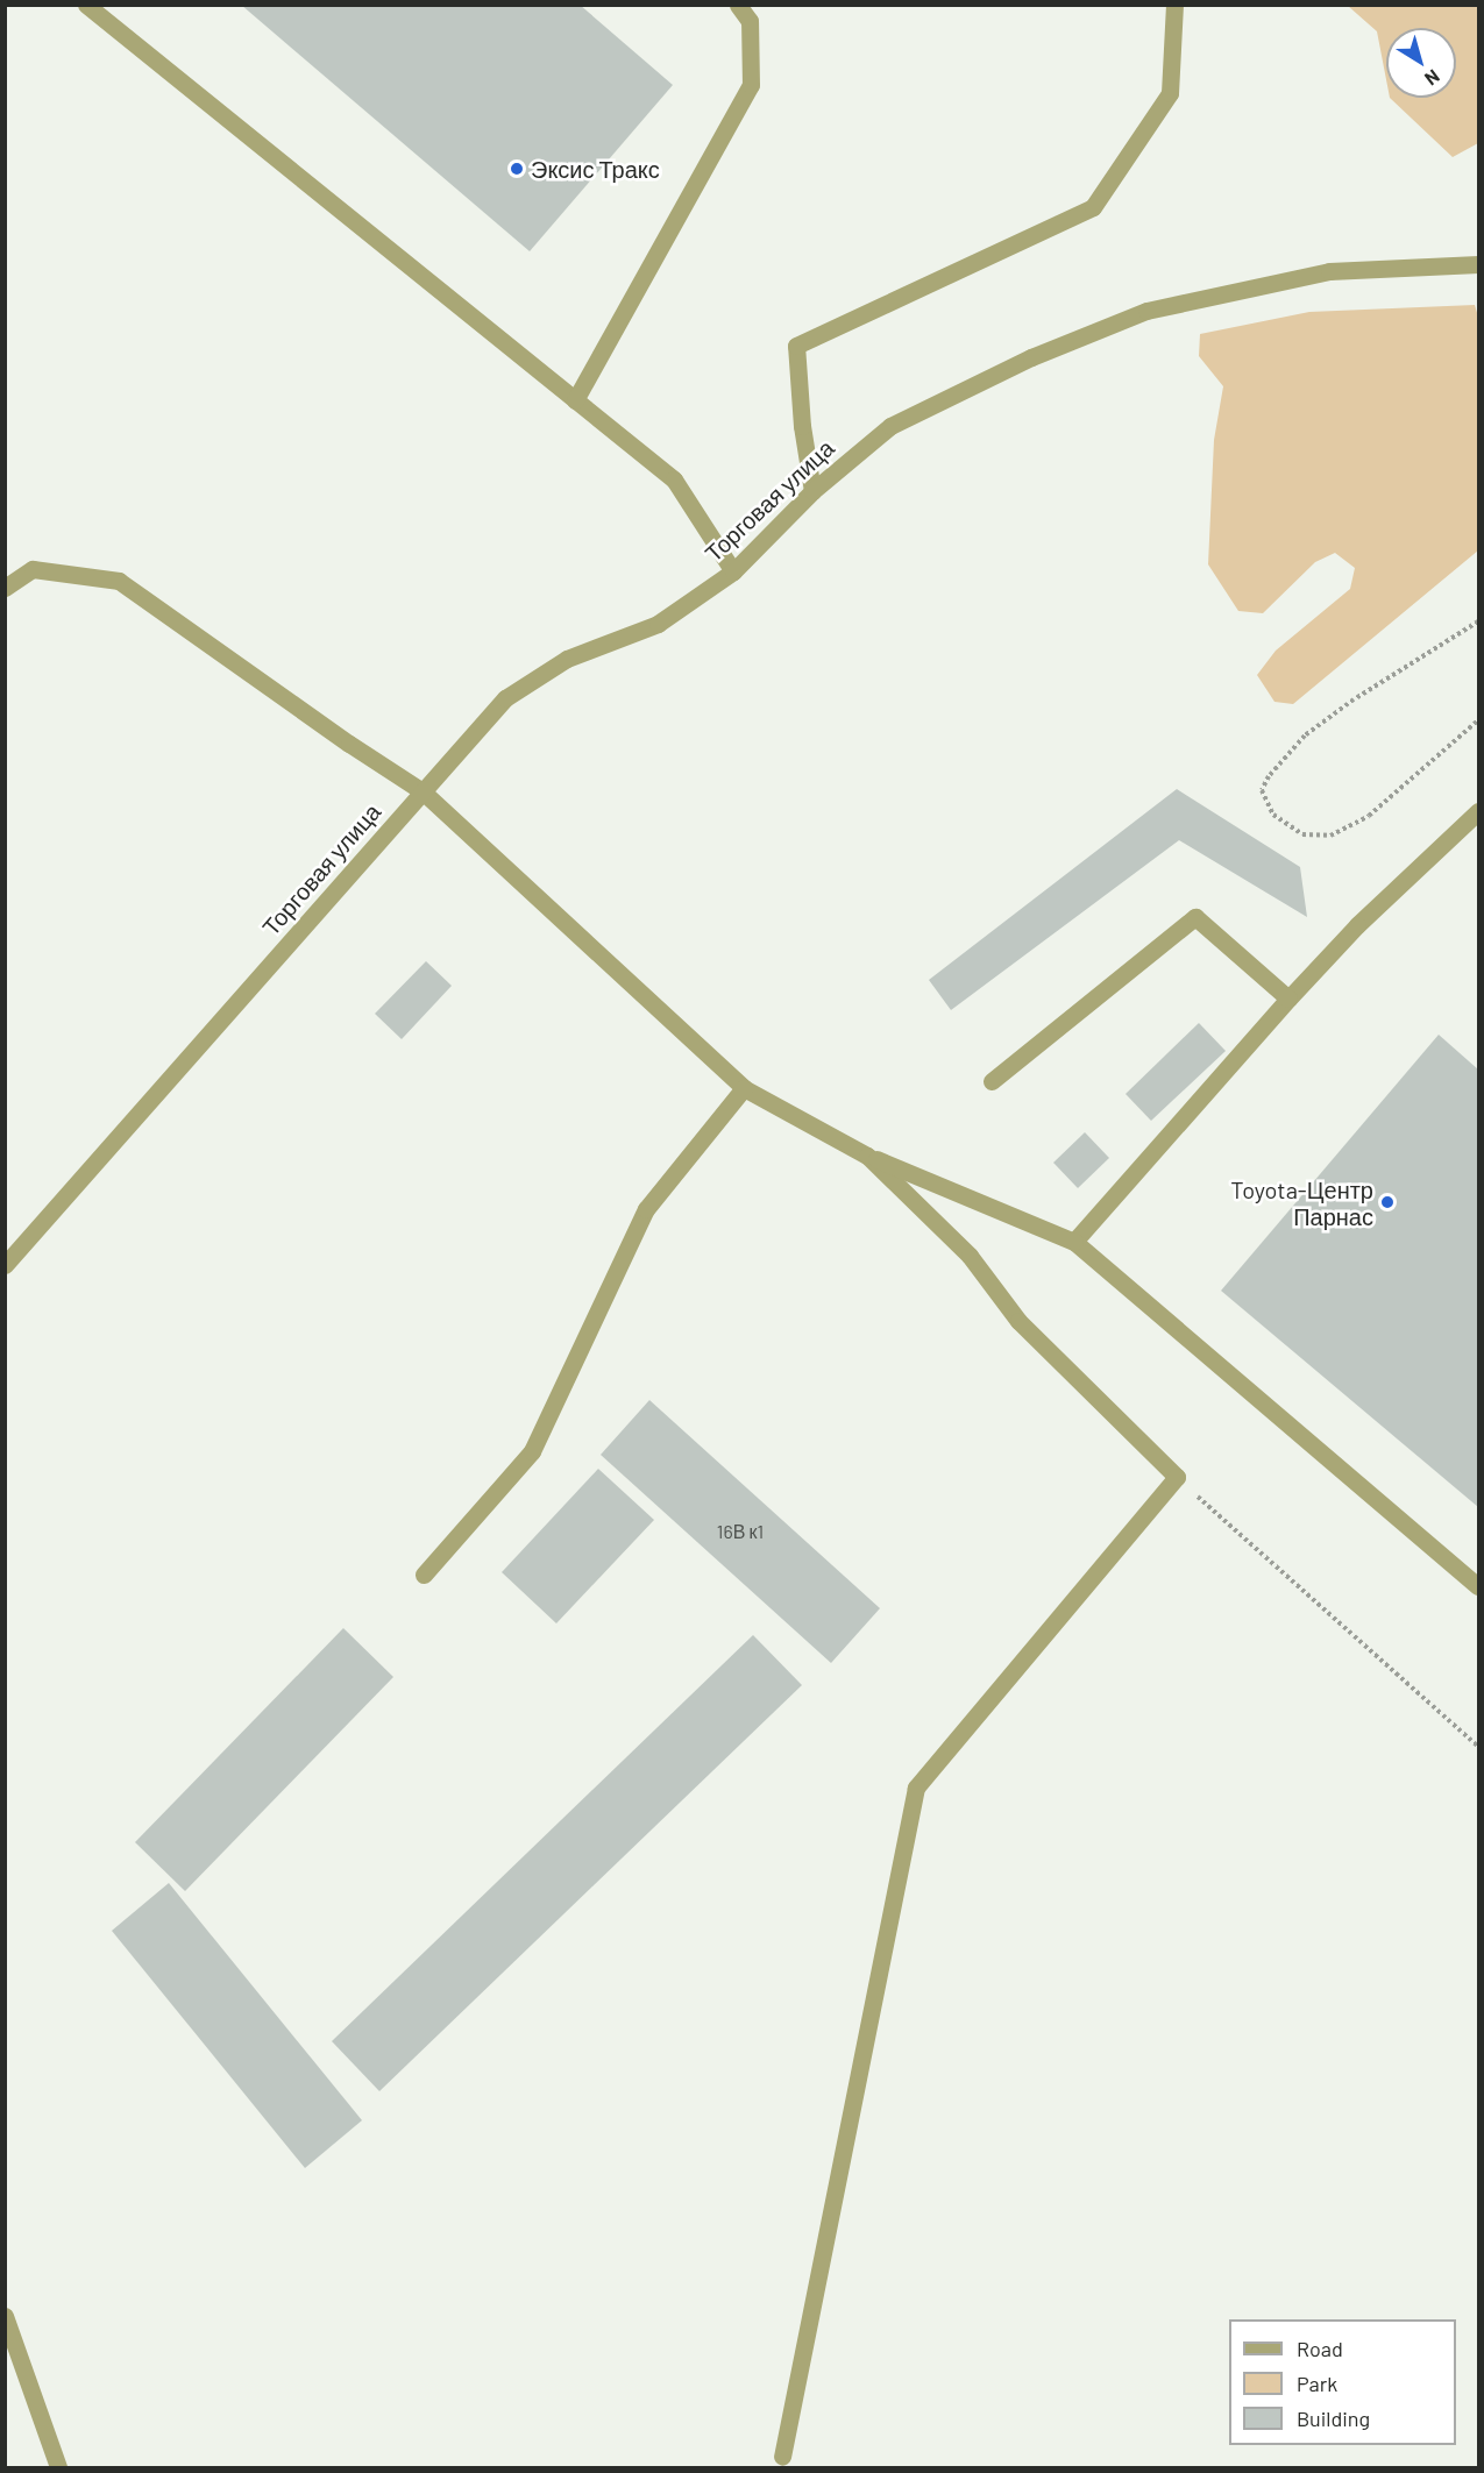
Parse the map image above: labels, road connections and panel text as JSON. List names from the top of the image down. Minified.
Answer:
{"streets":{"street":["Торговая улица"]},"places":["Эксис Тракс","Toyota-Центр Парнас"],"house_numbers":["16В к1"],"legend":["Road","Park","Building"],"north":"bottom right"}
